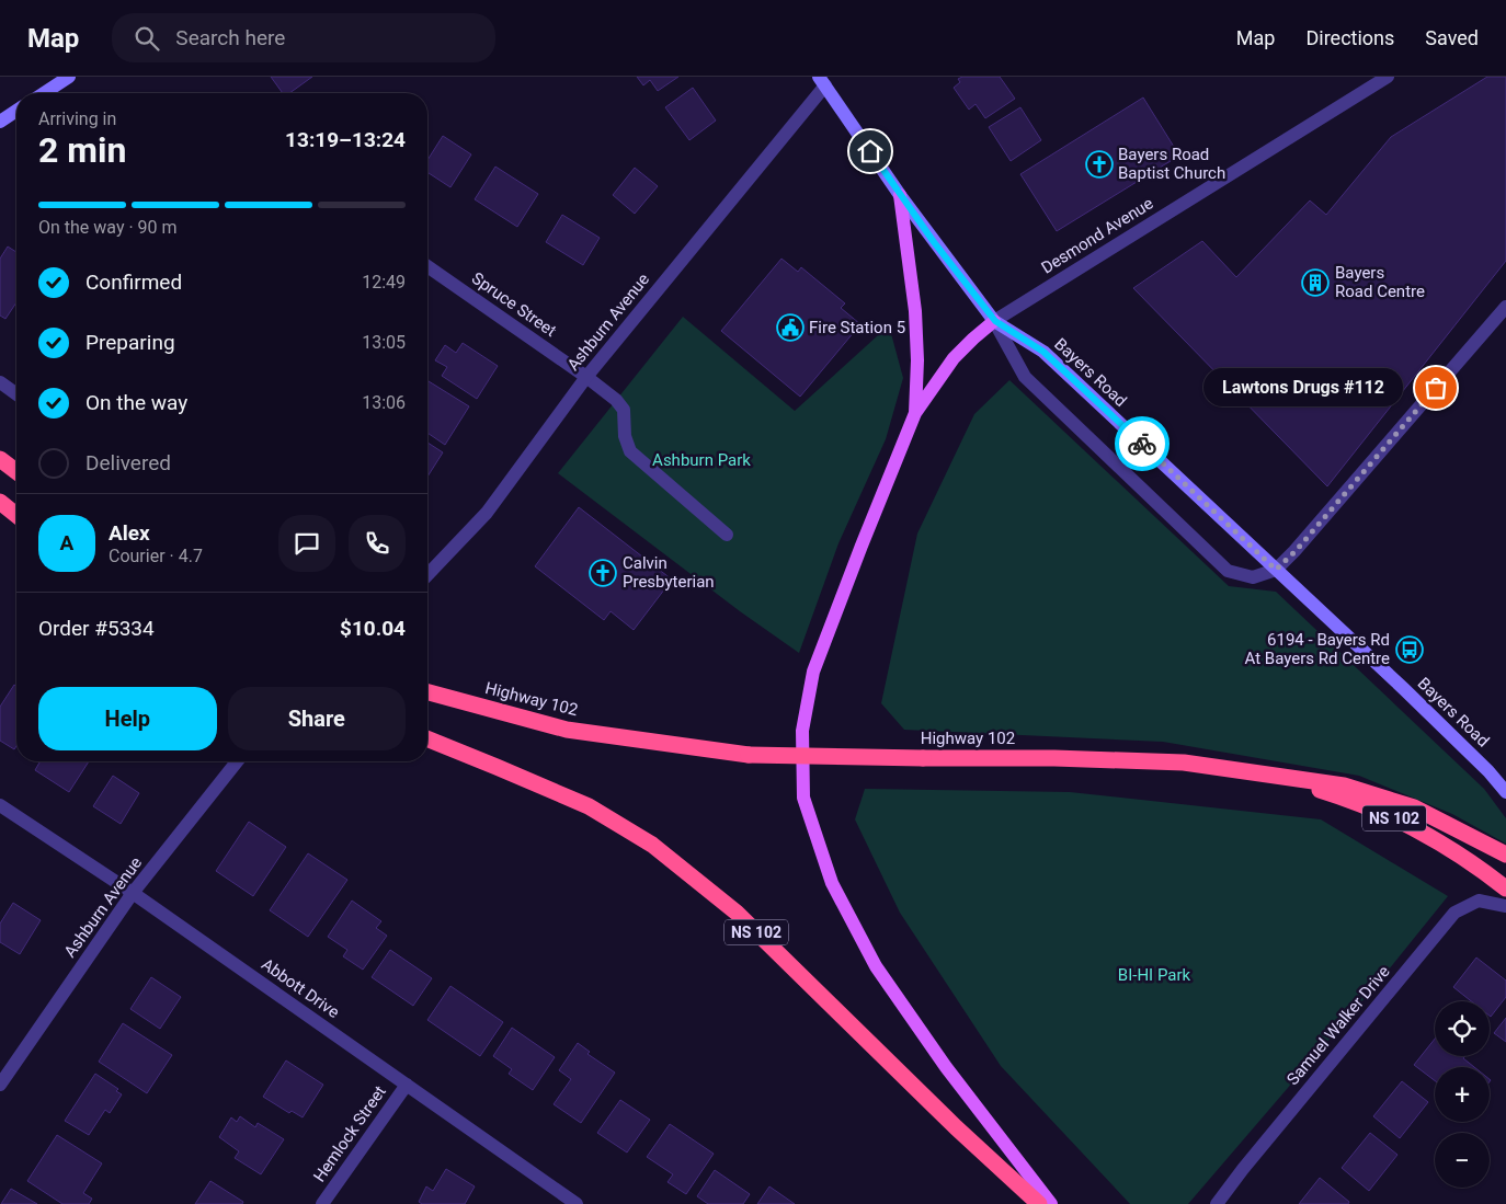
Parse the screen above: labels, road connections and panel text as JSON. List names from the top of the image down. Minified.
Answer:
{"streets":{"highway":["Highway 102","NS 102"],"main road":["Bayers Road"],"street":["Desmond Avenue","Spruce Street","Ashburn Avenue","Abbott Drive","Samuel Walker Drive","Hemlock Street"]},"crossings":[["Desmond Avenue","Bayers Road"],["Spruce Street","Ashburn Avenue"],["Ashburn Avenue","Bayers Road"],["Ashburn Avenue","Abbott Drive"],["Highway 102","NS 102"],["Abbott Drive","Hemlock Street"]],"parks":["Ashburn Park","BI-HI Park"],"places":{"church":["Bayers Road Baptist Church","Calvin Presbyterian"],"building":["Bayers Road Centre"],"public building":["Fire Station 5"],"other":["Lawtons Drugs #112"],"bus stop":["6194 - Bayers Rd At Bayers Rd Centre"]},"page":{"header":"Map","search":"Search here","nav":["Map","Directions","Saved"],"heading":["2 min","Arriving in","13:19–13:24"],"panel":["Alex","Courier · 4.7","Order #5334","$10.04"],"bar":"On the way · 90 m","list":[["Confirmed","12:49"],["Preparing","13:05"],["On the way","13:06"],"Delivered"],"bubble":"Lawtons Drugs #112","round":"A","buttons":["Help","Share"],"map_buttons":["+","−"]}}
